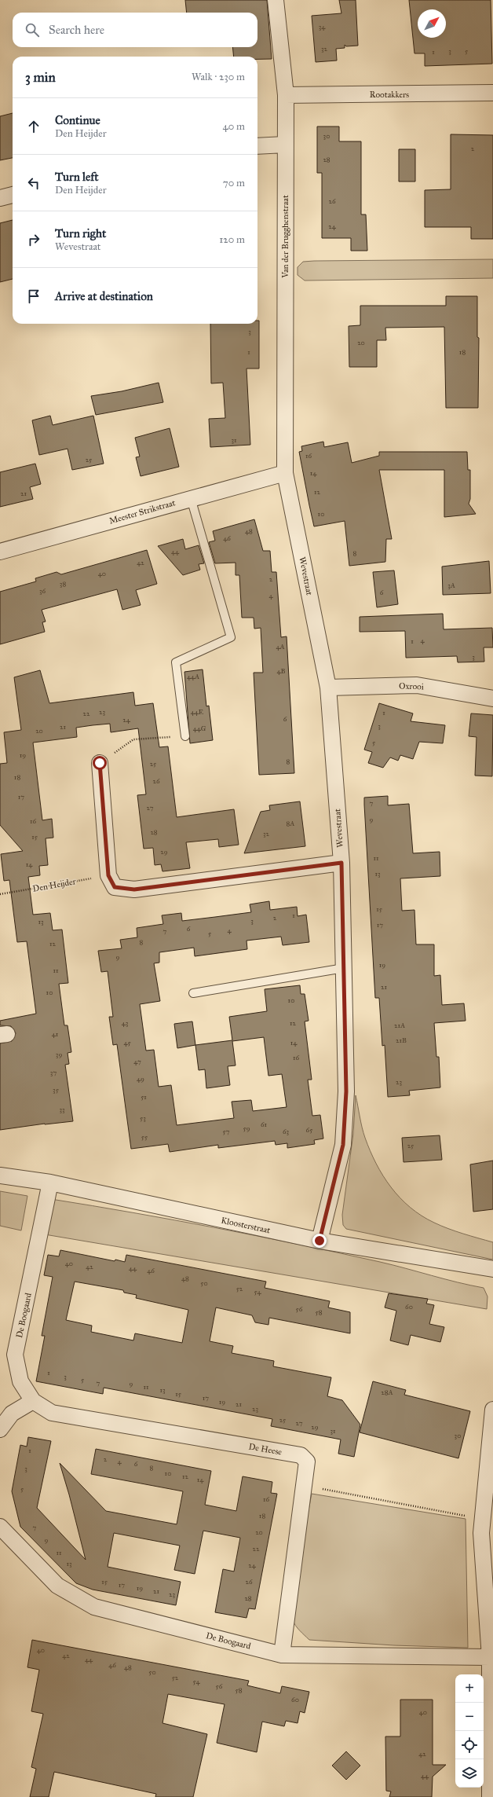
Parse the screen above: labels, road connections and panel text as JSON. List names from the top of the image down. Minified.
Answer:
{"streets":{"street":["Rootakkers","Van der Brugghenstraat","Meester Strikstraat","Wevestraat","Oxrooi","Kloosterstraat","De Boogaard","De Heese"],"path":["Den Heijder"]},"crossings":[["Rootakkers","Van der Brugghenstraat"],["Van der Brugghenstraat","Meester Strikstraat"],["Van der Brugghenstraat","Wevestraat"],["Meester Strikstraat","Wevestraat"],["Wevestraat","Oxrooi"],["Wevestraat","Kloosterstraat"],["Kloosterstraat","De Boogaard"],["De Boogaard","De Heese"]],"house_numbers":["34","32","3","5","1","30","2","28","26","24","3","20","1","18","31","16","25","14","12","21","10","48","46","44","8","42","40","2","38","3A","36","6","4","4","1","4A","3","4B","44A","23","44E","1","22","6","24","3","21","44G","20","5","19","8","25","18","26","17","7","27","9","16","8A","28","32","15","29","11","14","13","15","1","2","3","13","17","6","4","7","5","8","12","9","19","11","21","10","10","43","12","21A","41","21B","45","14","39","16","47","37","49","23","35","51","33","53","61","59","65","57","63","55","25","40","42","44","46","48","50","52","54","60","56","58","1","3","5","7","9","11","13","28A","15","17","19","21","23","25","27","29","31","30","1","2","4","6","8","3","10","12","14","5","16","18","7","20","9","22","11","13","24","15","26","17","19","21","23","28","40","42","44","46","48","50","52","54","56","58","60","40","42","44"],"north":"top right","page":{"search":"Search here","heading":["3 min","Walk · 230 m"],"list":[["Continue","Den Heijder","40 m"],["Turn left","Den Heijder","70 m"],["Turn right","Wevestraat","120 m"],"Arrive at destination"],"map_buttons":["+","−"]}}
